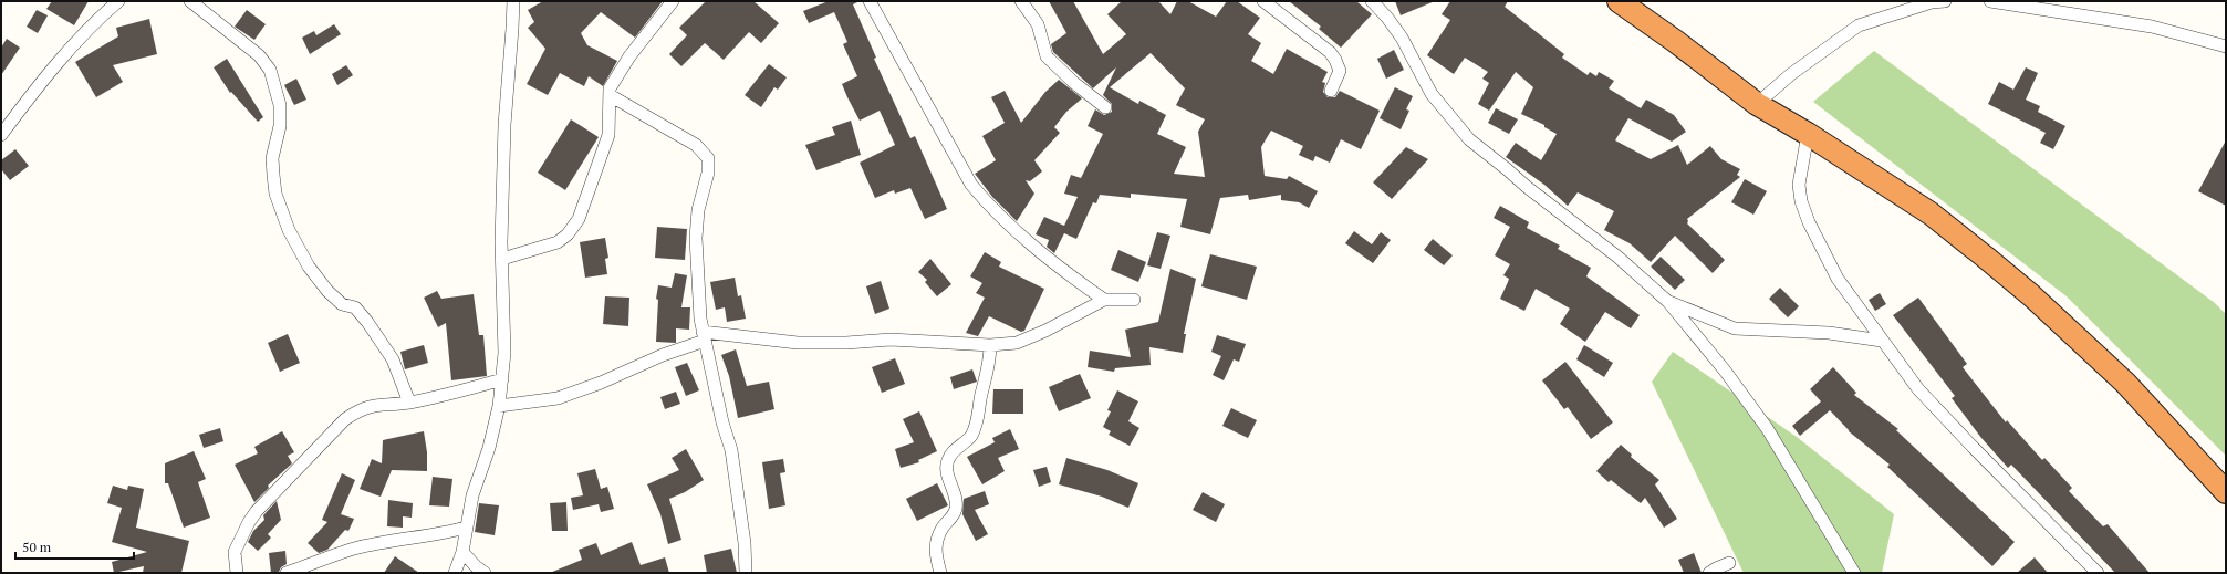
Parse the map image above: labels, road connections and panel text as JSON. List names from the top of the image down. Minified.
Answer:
{"scale_bar":"50 m"}
